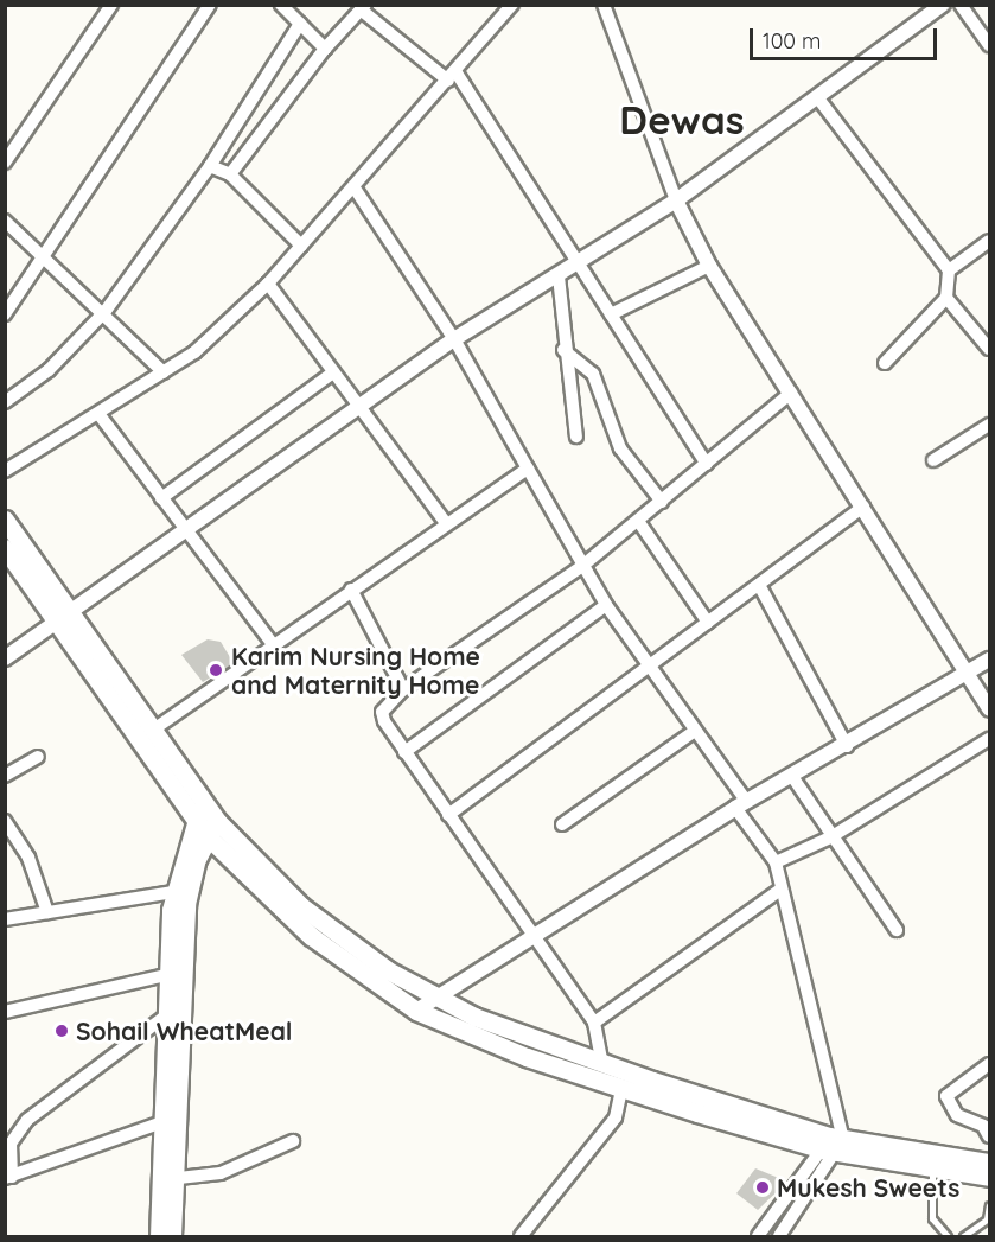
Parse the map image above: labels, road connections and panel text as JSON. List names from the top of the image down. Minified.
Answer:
{"districts":["Dewas"],"places":["Karim Nursing Home and Maternity Home","Sohail WheatMeal","Mukesh Sweets"],"scale_bar":"100 m"}
